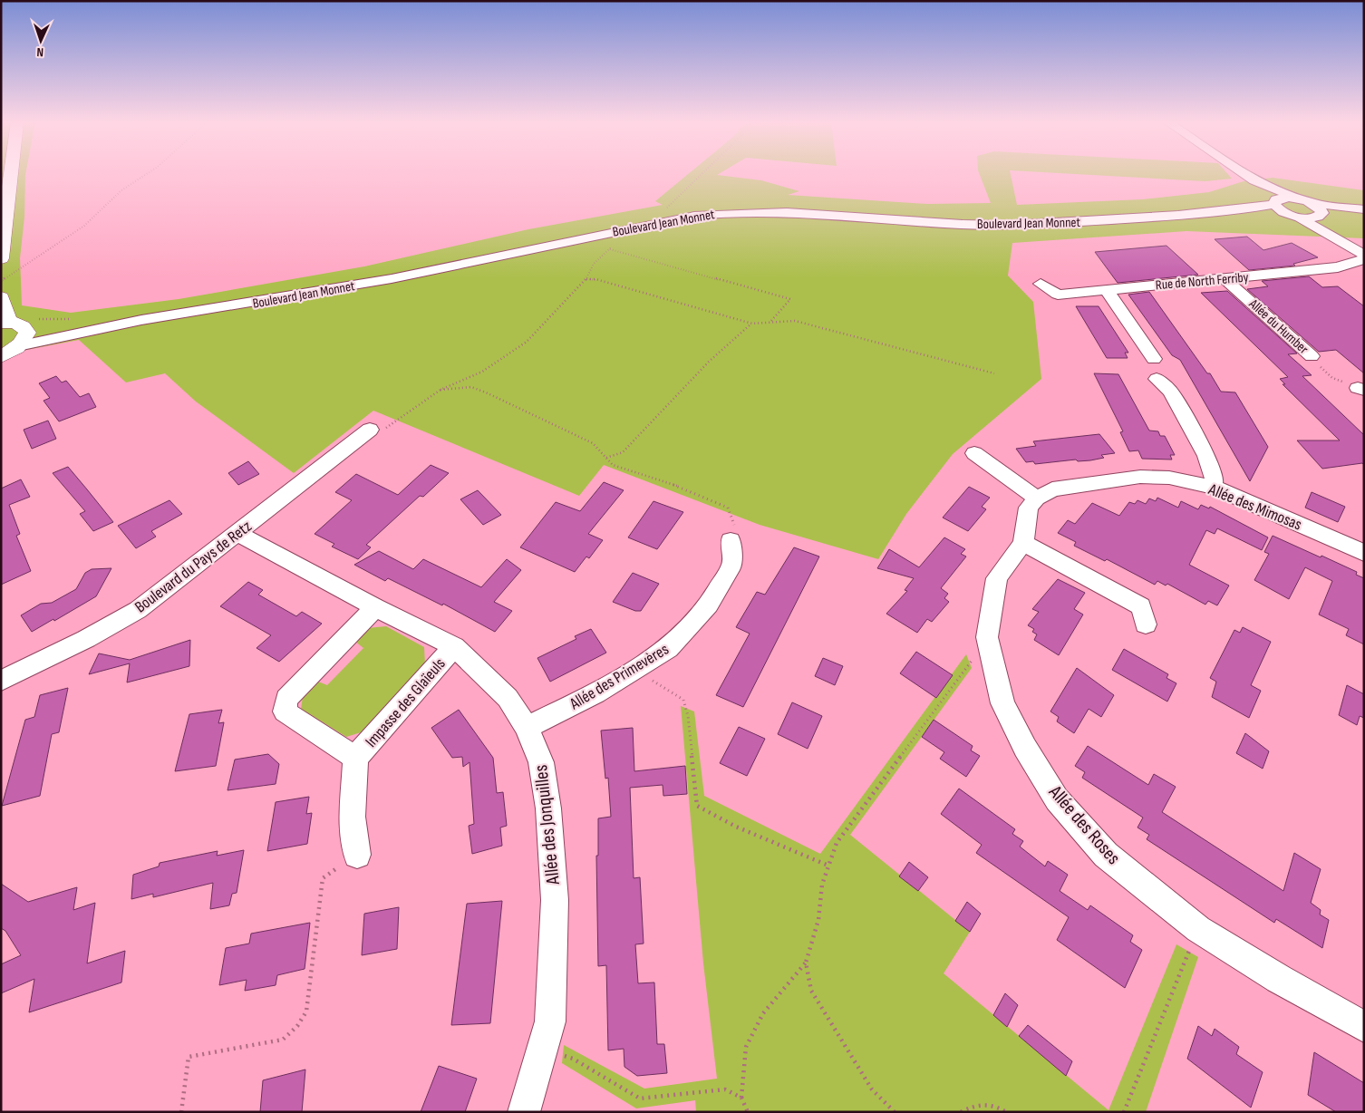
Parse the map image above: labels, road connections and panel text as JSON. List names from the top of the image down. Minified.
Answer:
{"streets":{"street":["Boulevard Jean Monnet","Rue de North Ferriby","Allée du Humber","Allée des Mimosas","Boulevard du Pays de Retz","Allée des Primevères","Impasse des Glaïeuls","Allée des Jonquilles","Allée des Roses"]},"crossings":[["Rue de North Ferriby","Allée du Humber"],["Boulevard du Pays de Retz","Allée des Jonquilles"],["Allée des Primevères","Allée des Jonquilles"],["Impasse des Glaïeuls","Allée des Jonquilles"]],"north":"bottom"}
